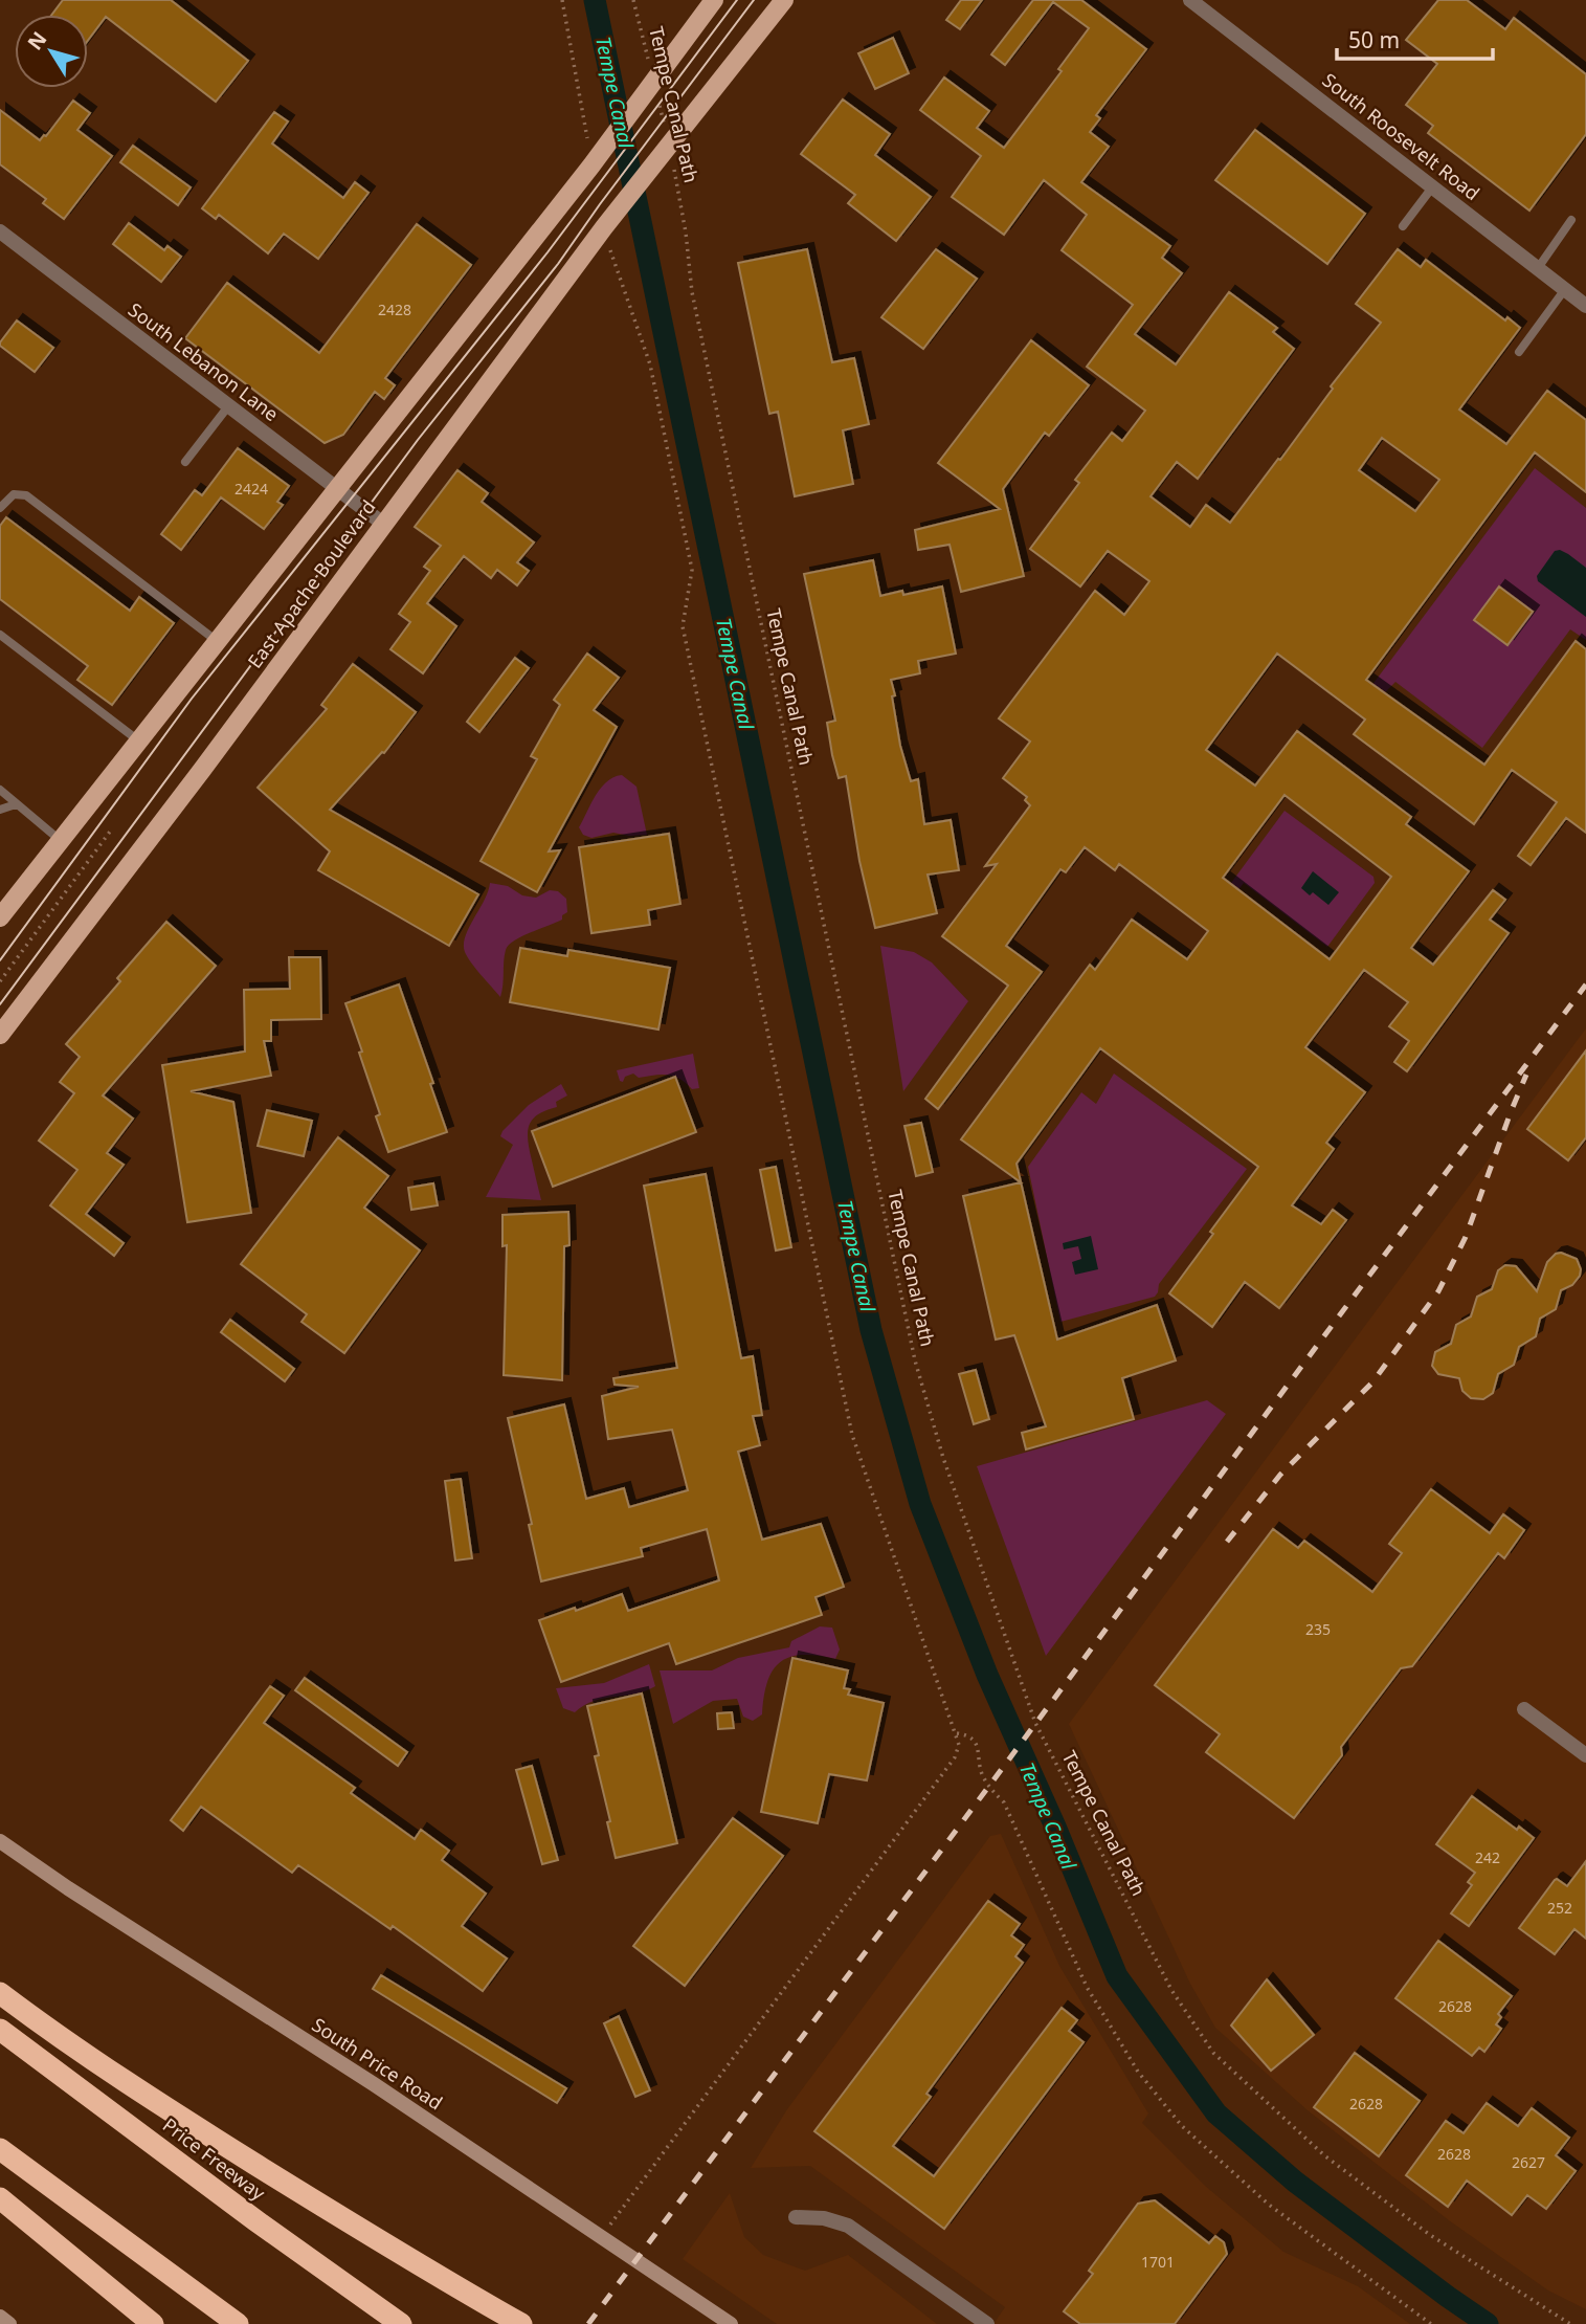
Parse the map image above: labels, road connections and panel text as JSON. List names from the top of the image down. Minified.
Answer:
{"streets":{"highway":["Price Freeway"],"main road":["East Apache Boulevard","South Price Road"],"street":["South Roosevelt Road","South Lebanon Lane"],"path":["Tempe Canal Path"]},"crossings":[["Tempe Canal Path","East Apache Boulevard"],["South Lebanon Lane","East Apache Boulevard"]],"water":["Tempe Canal"],"house_numbers":["2428","2424","235","242","252","2628","2628","2628","2627","1701"],"scale_bar":"50 m","north":"top left"}
